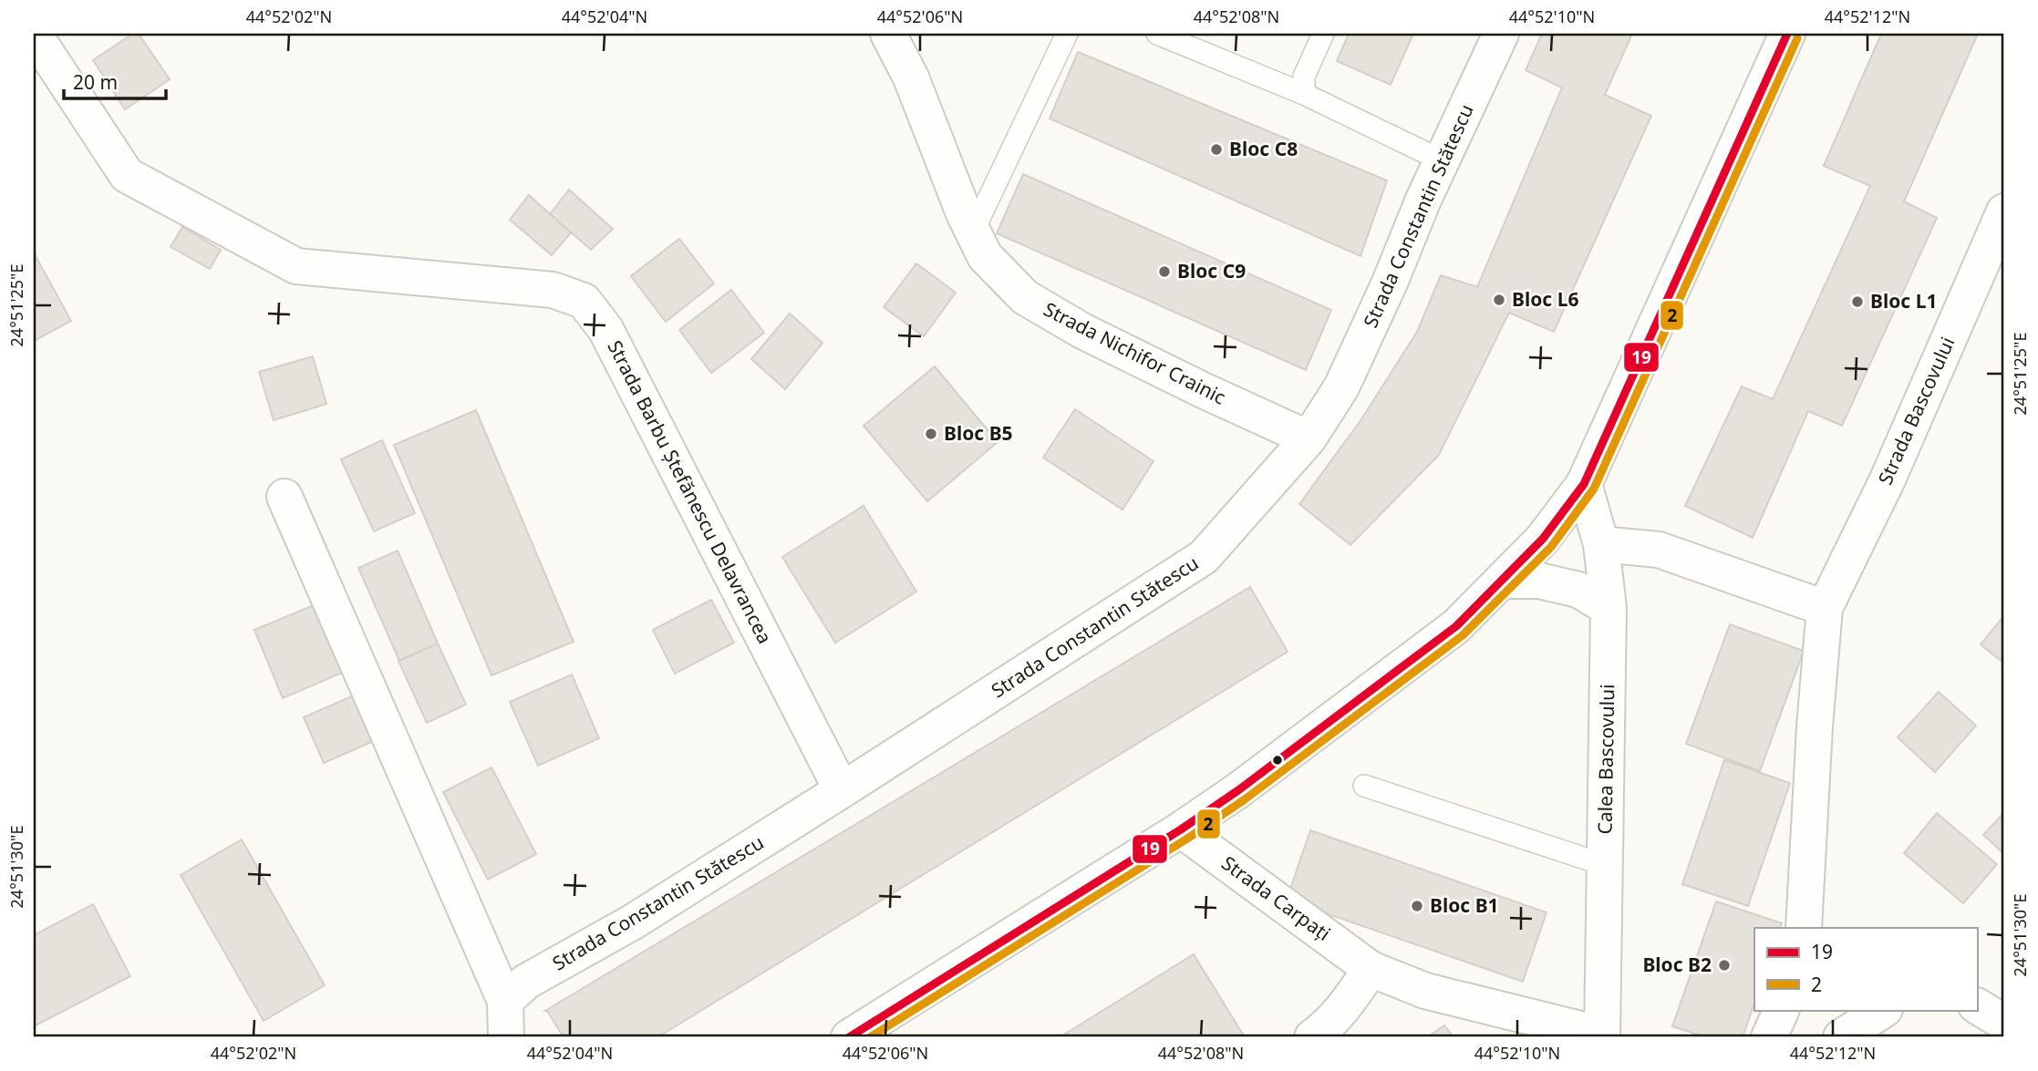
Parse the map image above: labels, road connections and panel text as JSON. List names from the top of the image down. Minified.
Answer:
{"streets":{"street":["Strada Constantin Stătescu","Strada Nichifor Crainic","Strada Bascovului","Strada Barbu Ștefănescu Delavrancea","Calea Bascovului","Strada Carpați"]},"crossings":[["Strada Constantin Stătescu","Strada Nichifor Crainic"],["Strada Constantin Stătescu","Strada Barbu Ștefănescu Delavrancea"],["Calea Bascovului","Strada Carpați"]],"places":["Bloc C8","Bloc C9","Bloc L6","Bloc L1","Bloc B5","Bloc B1","Bloc B2"],"lines":["transit line 19","transit line 2"],"legend":["19","2"],"scale_bar":"20 m","coordinates":["44°52'02\"N","44°52'04\"N","44°52'06\"N","44°52'08\"N","44°52'10\"N","44°52'12\"N","24°51'25\"E","24°51'30\"E"]}
